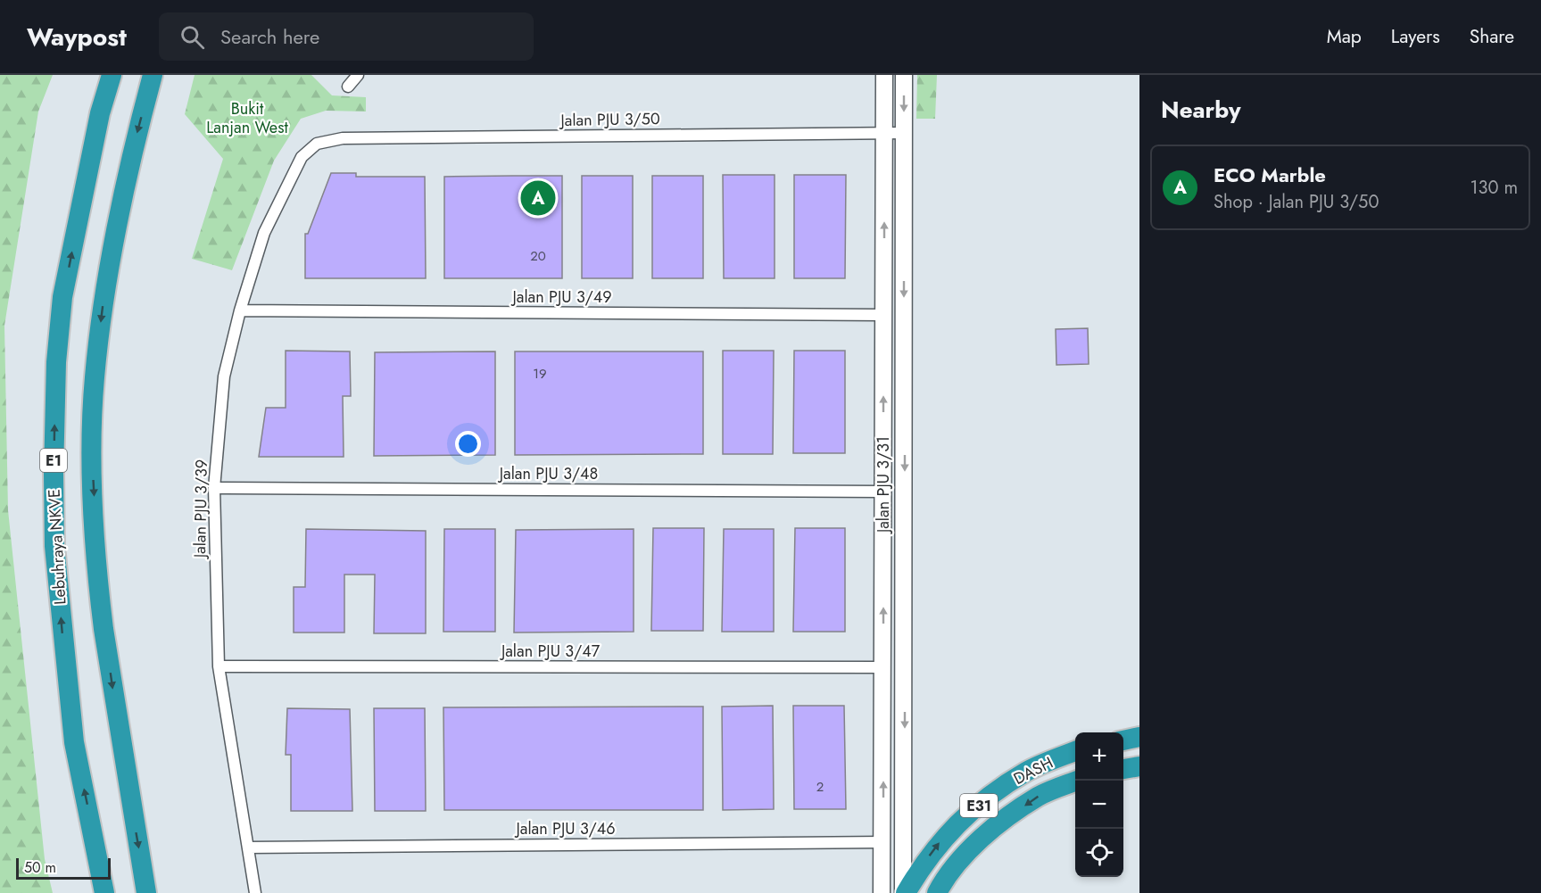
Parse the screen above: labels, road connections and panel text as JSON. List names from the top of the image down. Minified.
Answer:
{"streets":{"highway":["E1","Lebuhraya NKVE","DASH","E31"],"street":["Jalan PJU 3/50","Jalan PJU 3/49","Jalan PJU 3/48","Jalan PJU 3/31","Jalan PJU 3/39","Jalan PJU 3/47","Jalan PJU 3/46"]},"crossings":[["Jalan PJU 3/50","Jalan PJU 3/31"],["Jalan PJU 3/50","Jalan PJU 3/39"],["Jalan PJU 3/49","Jalan PJU 3/31"],["Jalan PJU 3/49","Jalan PJU 3/39"],["Jalan PJU 3/48","Jalan PJU 3/31"],["Jalan PJU 3/48","Jalan PJU 3/39"],["Jalan PJU 3/31","Jalan PJU 3/47"],["Jalan PJU 3/31","DASH"],["Jalan PJU 3/31","Jalan PJU 3/46"],["Jalan PJU 3/39","Jalan PJU 3/47"],["Jalan PJU 3/39","Jalan PJU 3/46"]],"parks":["Bukit Lanjan West"],"house_numbers":["20","19","2"],"scale_bar":"50 m","page":{"header":"Waypost","search":"Search here","nav":["Map","Layers","Share"],"heading":"Nearby","list":[{"mark":"A","name":"ECO Marble","note":"Shop · Jalan PJU 3/50","value":"130 m"}],"pins":"A","map_buttons":["+","−"],"scale":"50 m"}}
